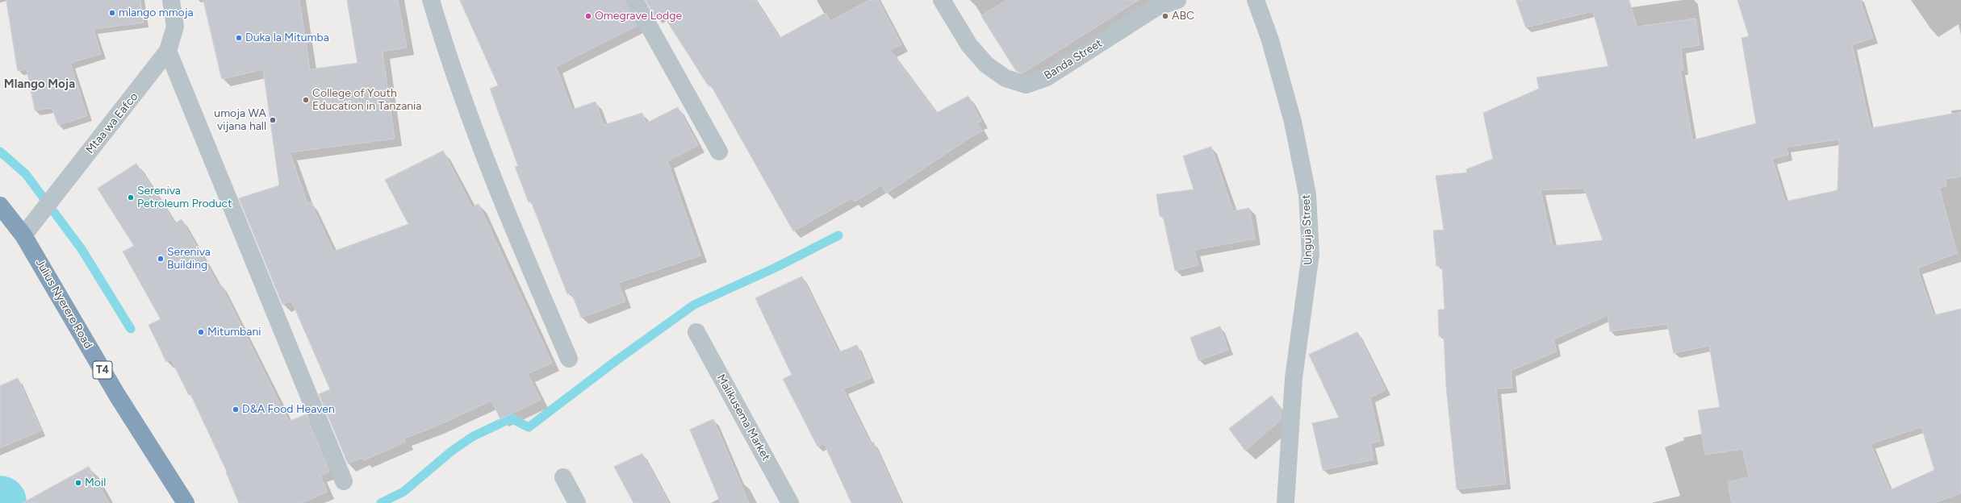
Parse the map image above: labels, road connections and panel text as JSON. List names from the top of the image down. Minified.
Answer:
{"streets":{"highway":["Julius Nyerere Road","T4"],"street":["Banda Street","Mtaa wa Eafco","Unguja Street","Malikusema Market"]},"crossings":[["Mtaa wa Eafco","Julius Nyerere Road"]],"districts":["Mlango Moja"],"places":["mlango mmoja","Omegrave Lodge","ABC","Duka la Mitumba","College of Youth Education in Tanzania","umoja WA vijana hall","Sereniva Petroleum Product","Sereniva Building","Mitumbani","D&A Food Heaven","Moil"]}
